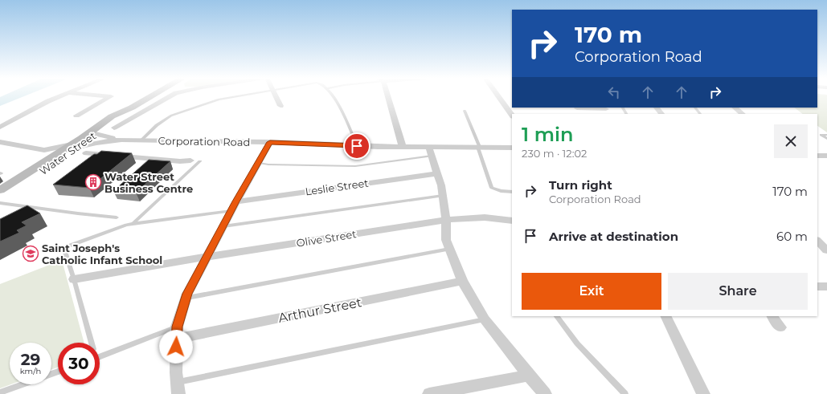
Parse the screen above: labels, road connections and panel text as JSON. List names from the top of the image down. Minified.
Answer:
{"streets":{"street":["Corporation Road","Water Street","Leslie Street","Olive Street","Arthur Street"]},"crossings":[["Corporation Road","Water Street"]],"places":{"building":["Water Street Business Centre"],"school or university":["Saint Joseph's Catholic Infant School"]},"page":{"turn":["170 m","Corporation Road"],"heading":["1 min","230 m · 12:02"],"list":[{"name":"Turn right","note":"Corporation Road","value":"170 m"},{"name":"Arrive at destination","value":"60 m"}],"buttons":["Exit","Share"],"speed":"29 km/h","limit":"30"}}
